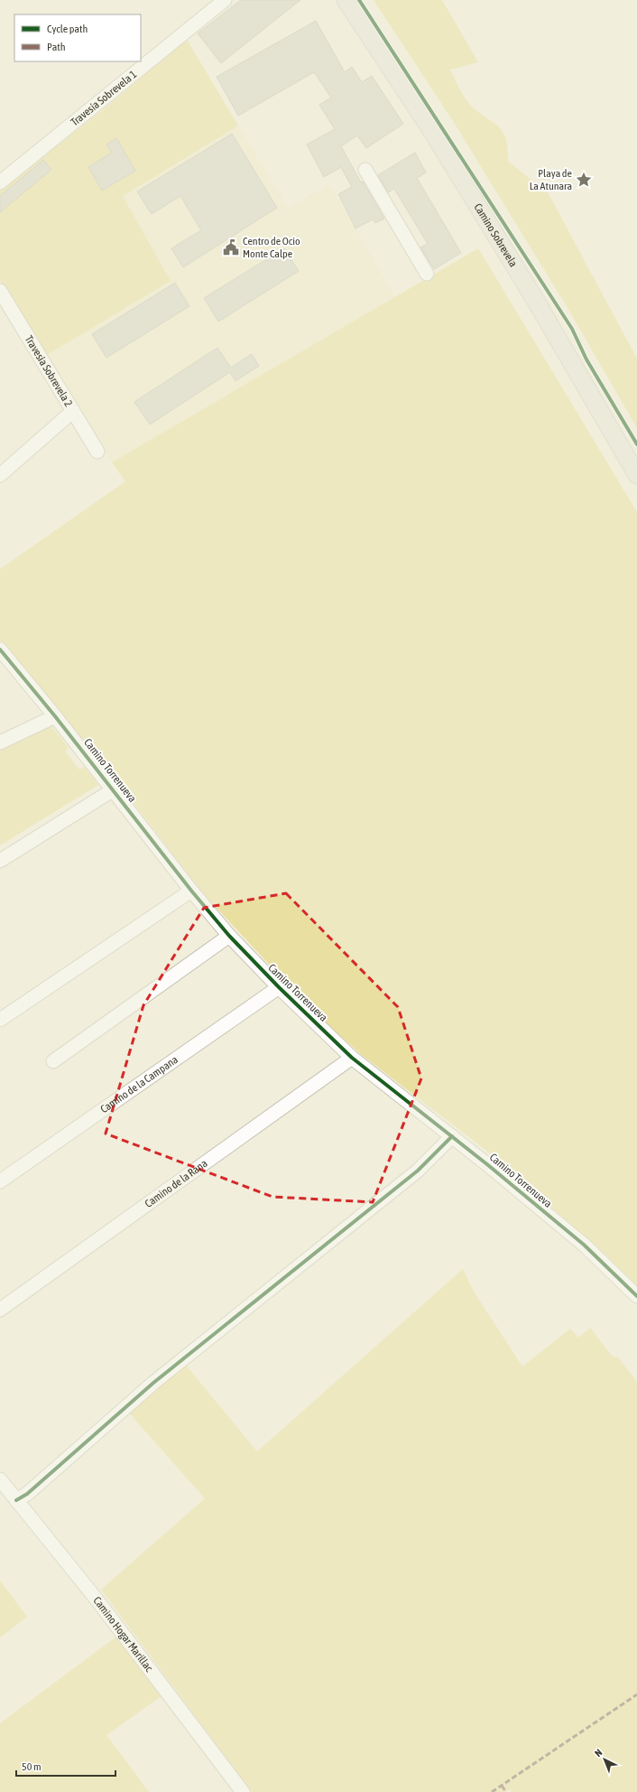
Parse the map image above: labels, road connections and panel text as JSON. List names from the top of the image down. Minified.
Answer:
{"streets":{"main road":["Camino Sobrevela"],"street":["Travesía Sobrevela 1","Travesía Sobrevela 2","Camino Torrenueva","Camino de la Campana","Camino de la Rana","Camino Hogar Marillac"]},"crossings":[["Camino Torrenueva","Camino de la Campana"],["Camino Torrenueva","Camino de la Rana"]],"places":{"place":["Playa de La Atunara"],"public building":["Centro de Ocio Monte Calpe"]},"legend":["Cycle path","Path"],"scale_bar":"50 m","north":"top left"}
